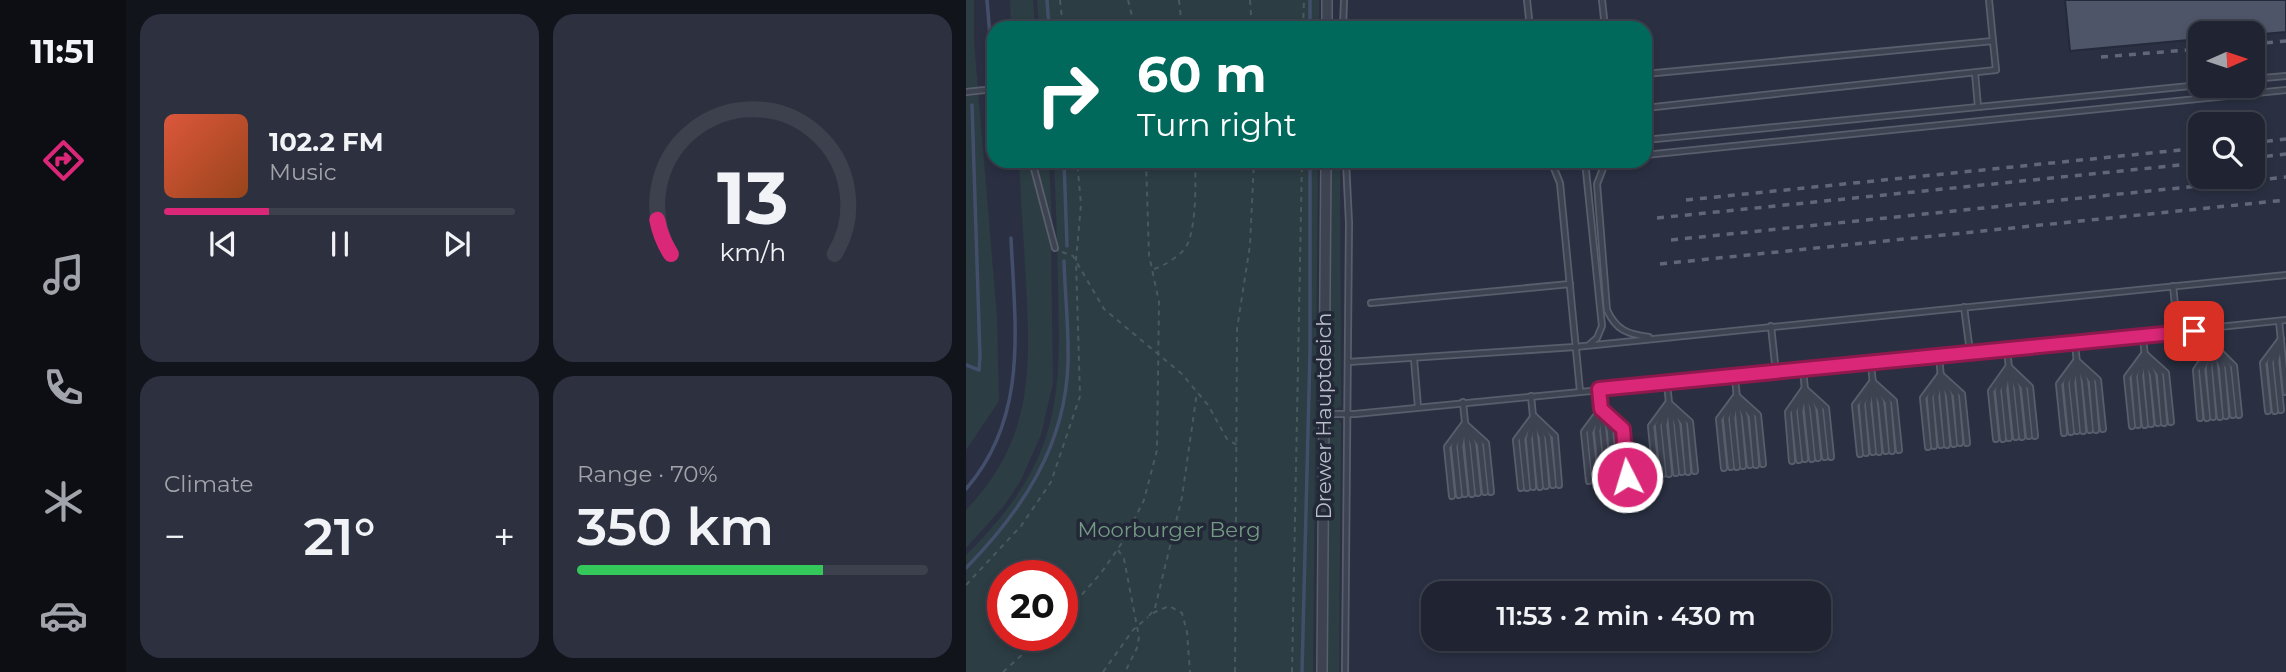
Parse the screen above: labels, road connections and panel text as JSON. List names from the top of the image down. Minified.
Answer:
{"streets":{"street":["Drewer Hauptdeich"]},"parks":["Moorburger Berg"],"north":"right","page":{"tabs":"11:51","turn":["60 m","Turn right"],"song":["102.2 FM","Music"],"tile":["Climate",["Range · 70%","350 km"]],"heat":["−","21°","+"],"limit":"20","trip":"11:53 · 2 min · 430 m","gauge":["13","km/h"]}}
